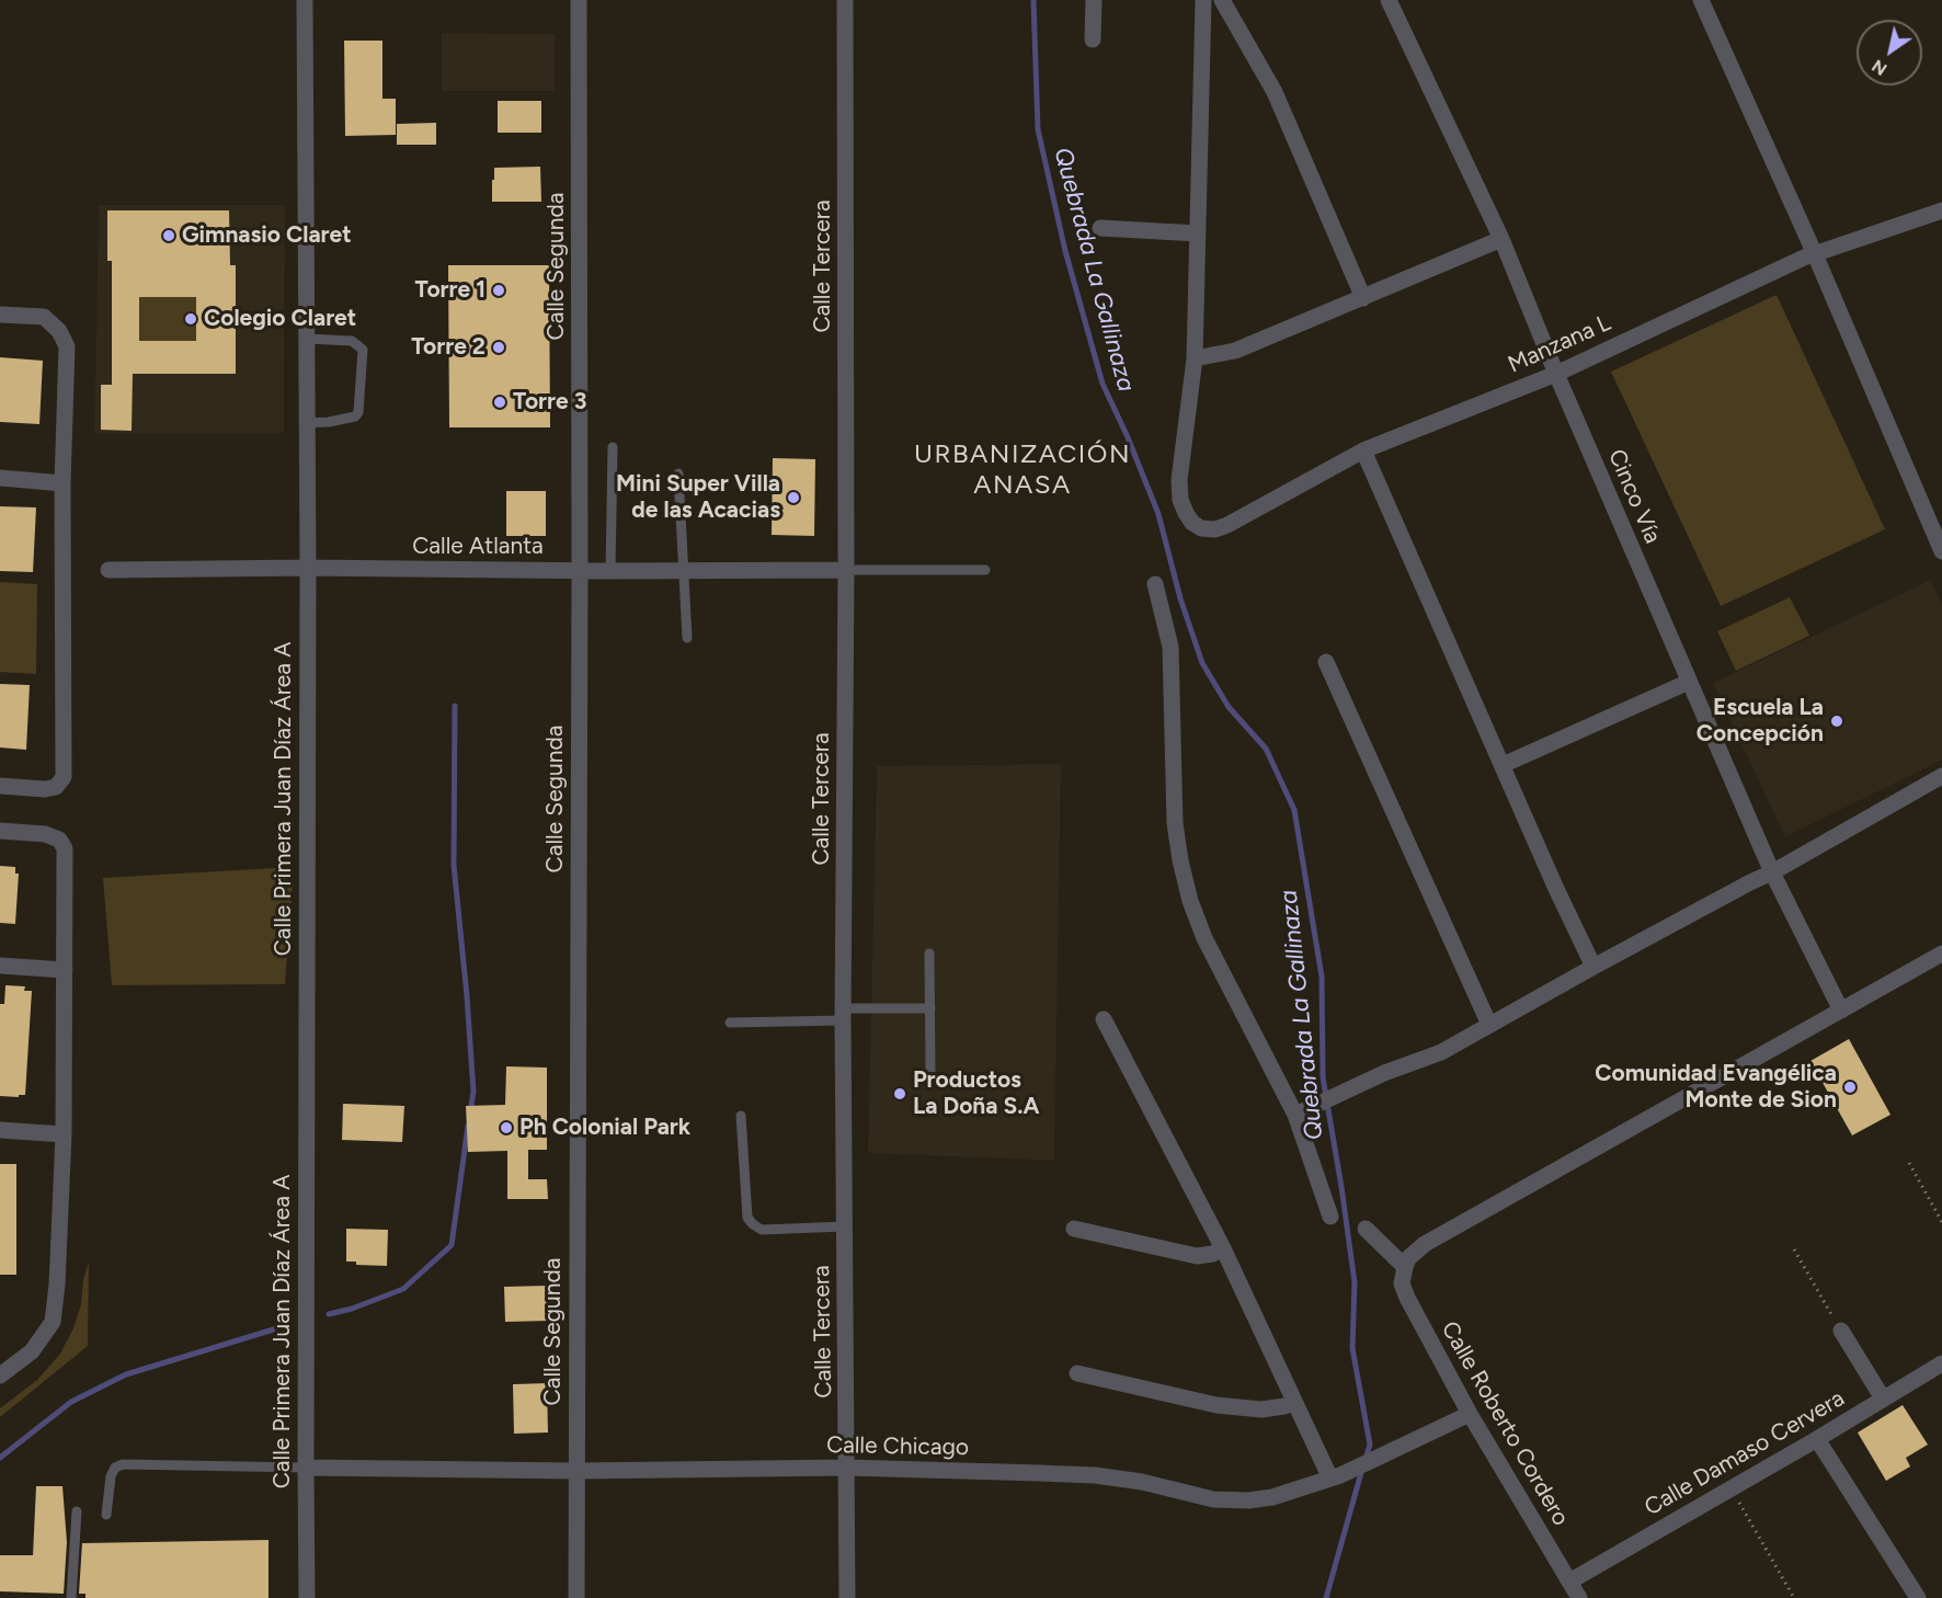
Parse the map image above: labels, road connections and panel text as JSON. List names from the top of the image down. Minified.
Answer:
{"streets":{"street":["Calle Segunda","Calle Tercera","Manzana L","Cinco Vía","Calle Atlanta","Calle Primera Juan Díaz Área A","Calle Roberto Cordero","Calle Chicago","Calle Damaso Cervera"]},"crossings":[["Calle Segunda","Calle Atlanta"],["Calle Segunda","Calle Chicago"],["Calle Tercera","Calle Atlanta"],["Calle Tercera","Calle Chicago"],["Manzana L","Cinco Vía"],["Calle Atlanta","Calle Primera Juan Díaz Área A"],["Calle Primera Juan Díaz Área A","Calle Chicago"],["Calle Roberto Cordero","Calle Chicago"],["Calle Roberto Cordero","Calle Damaso Cervera"]],"districts":["URBANIZACIÓN ANASA"],"water":["Quebrada La Gallinaza"],"places":["Gimnasio Claret","Torre 1","Colegio Claret","Torre 2","Torre 3","Mini Super Villa de las Acacias","Escuela La Concepción","Comunidad Evangélica Monte de Sion","Productos La Doña S.A","Ph Colonial Park"],"north":"bottom left"}
